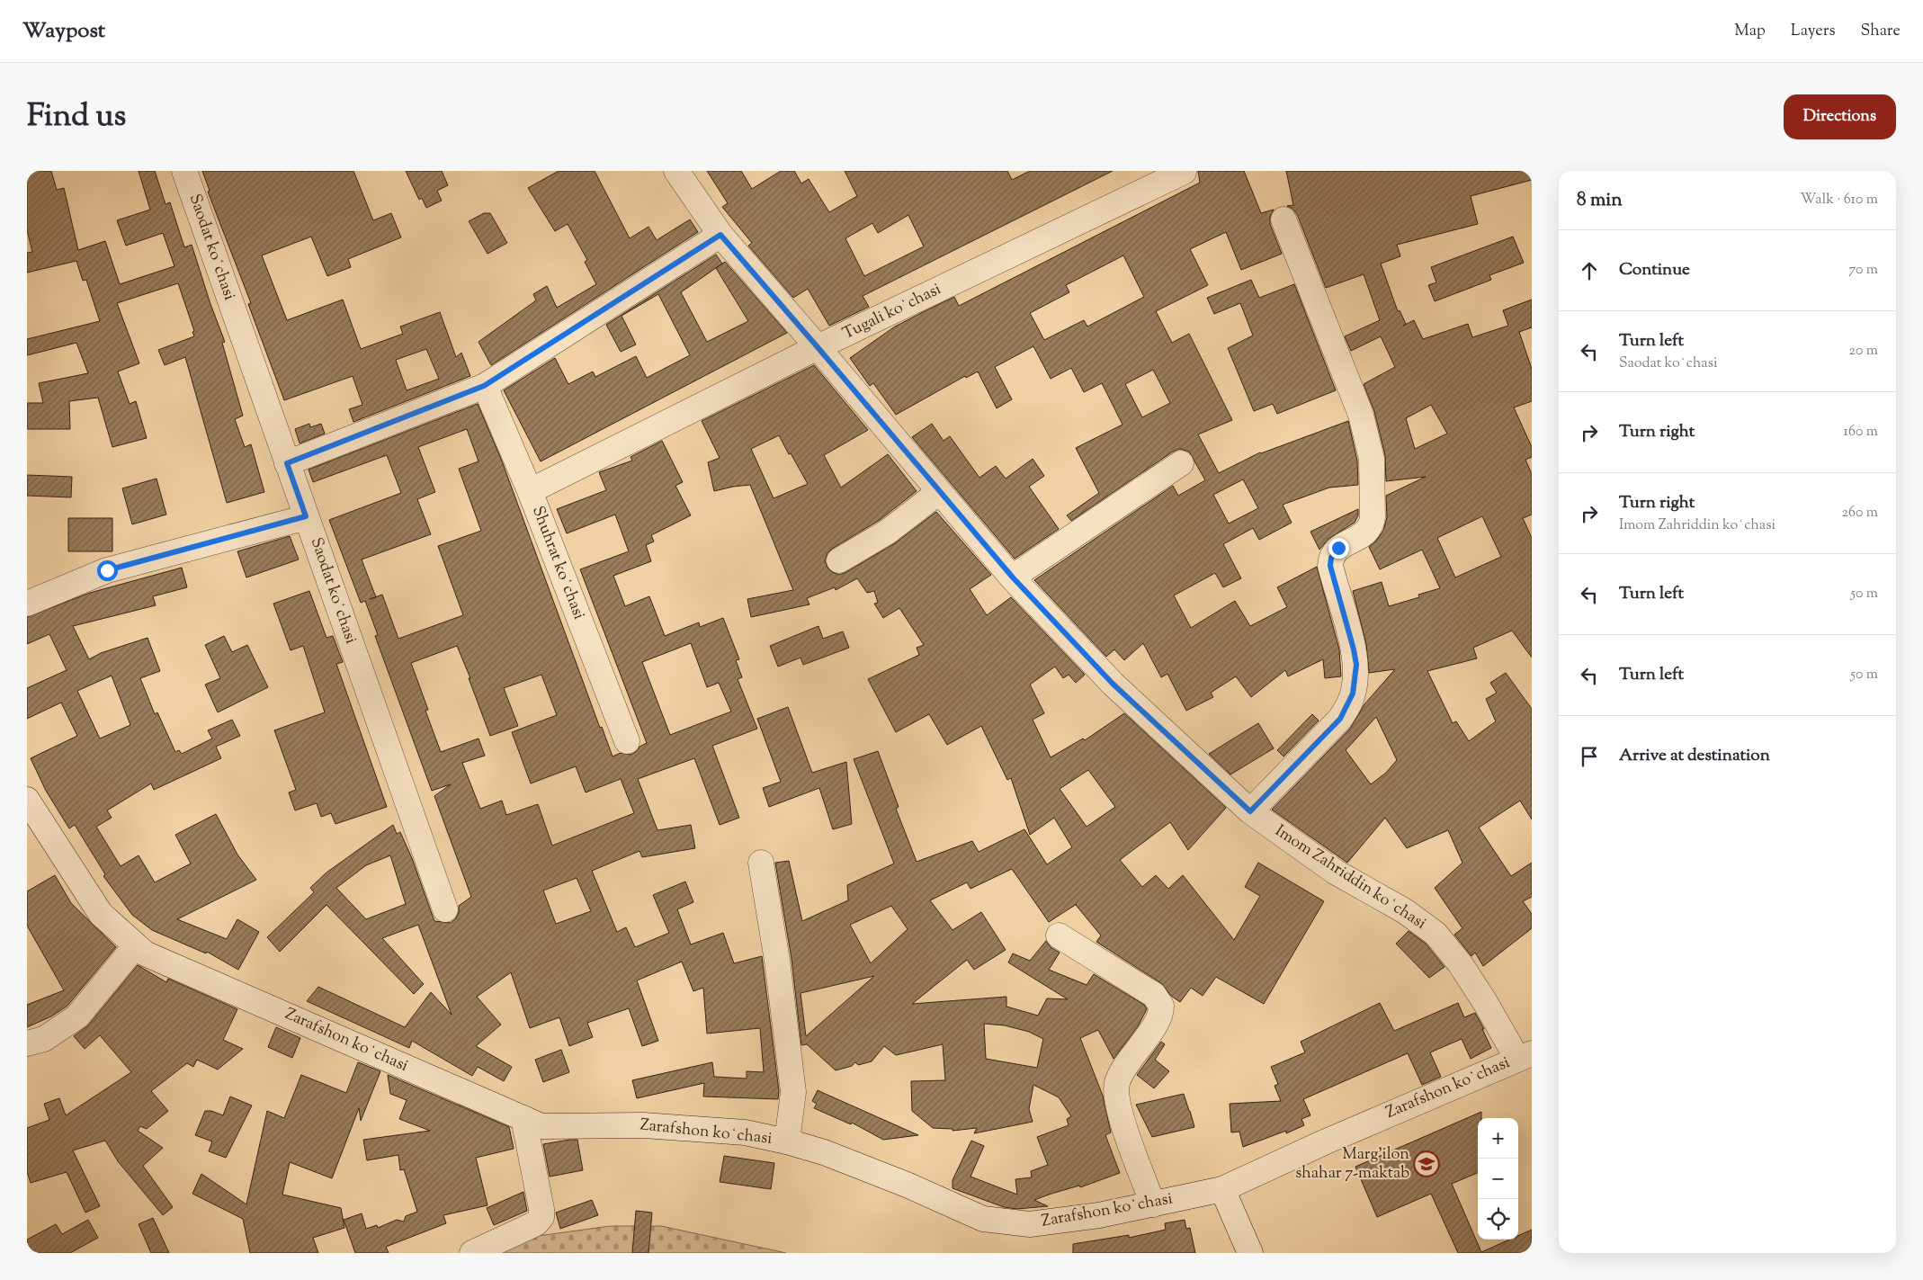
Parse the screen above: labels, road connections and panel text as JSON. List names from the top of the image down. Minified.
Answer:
{"streets":{"street":["Saodat koʻchasi","Tugali koʻchasi","Shuhrat koʻchasi","Imom Zahriddin koʻchasi","Zarafshon koʻchasi"]},"crossings":[["Tugali koʻchasi","Shuhrat koʻchasi"],["Tugali koʻchasi","Imom Zahriddin koʻchasi"],["Imom Zahriddin koʻchasi","Zarafshon koʻchasi"]],"places":{"school or university":["Marg'ilon shahar 7-maktab"]},"page":{"header":"Waypost","nav":["Map","Layers","Share"],"title":"Find us","buttons":"Directions","heading":["8 min","Walk · 610 m"],"list":[["Continue","70 m"],["Turn left","Saodat koʻchasi","20 m"],["Turn right","160 m"],["Turn right","Imom Zahriddin koʻchasi","260 m"],["Turn left","50 m"],["Turn left","50 m"],"Arrive at destination"],"map_buttons":["+","−"]}}
